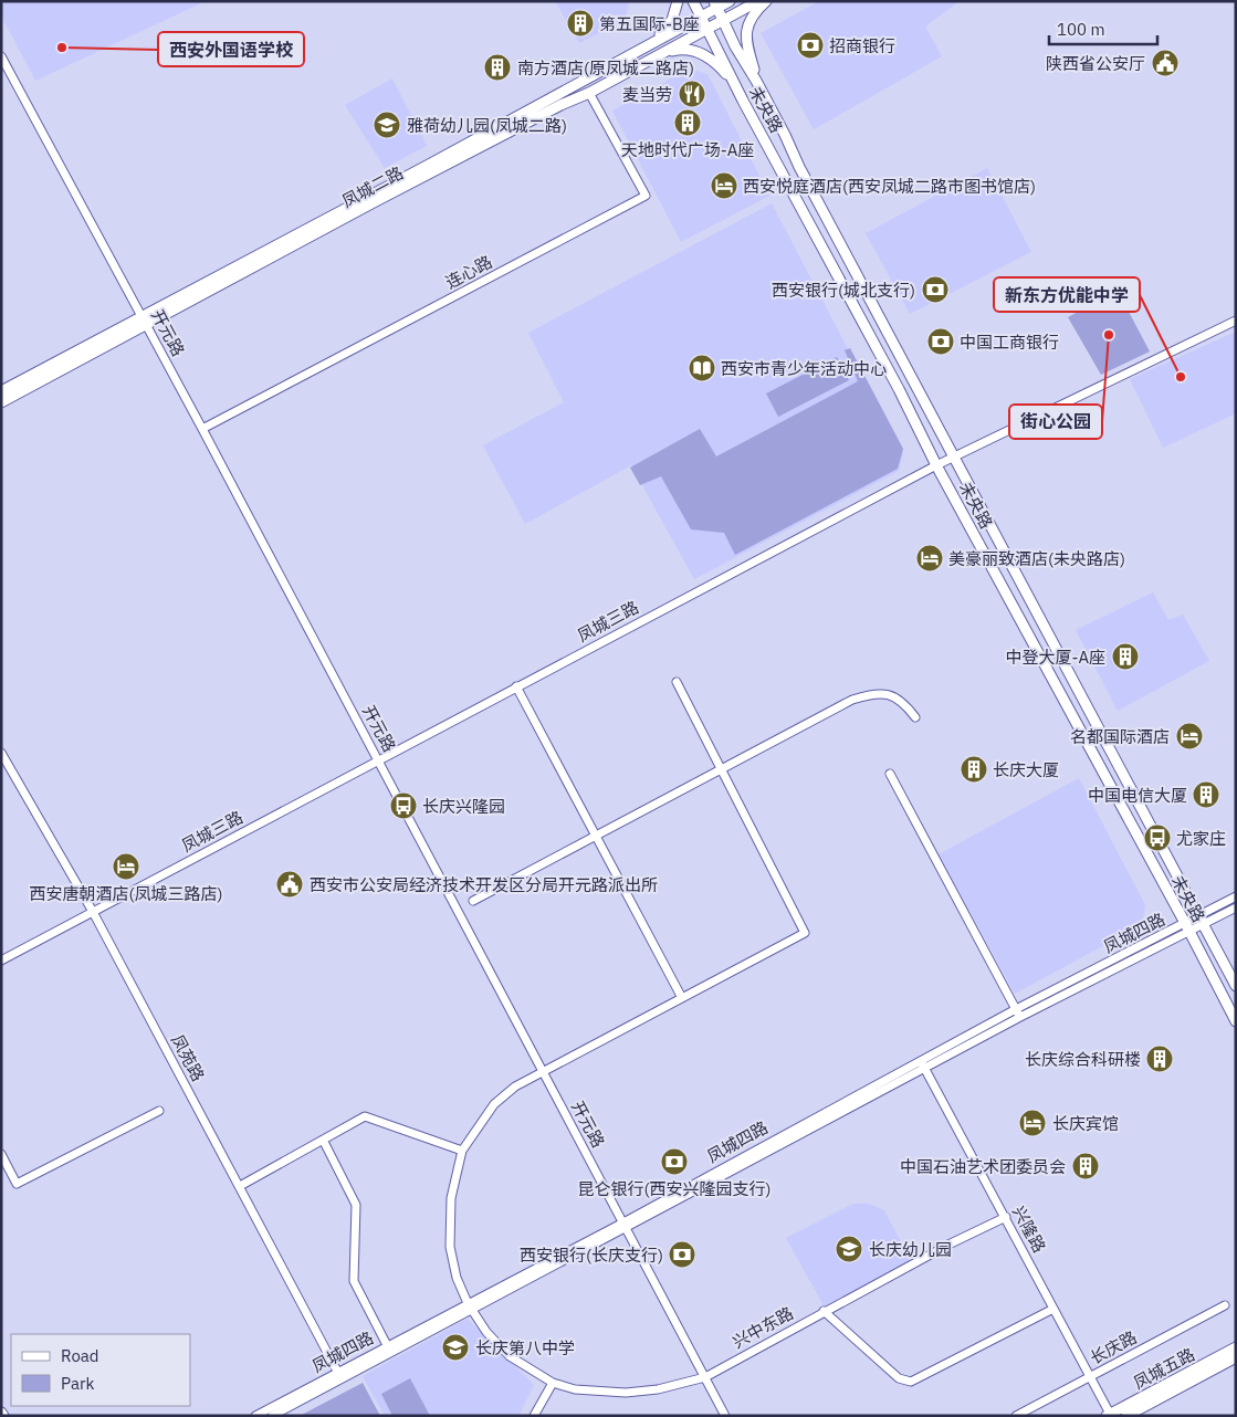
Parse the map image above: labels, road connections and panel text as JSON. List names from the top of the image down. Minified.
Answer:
{"streets":{"main road":["未央路","凤城二路","凤城五路"],"street":["连心路","开元路","凤城三路","凤城四路","凤苑路","兴隆路","兴中东路","长庆路"]},"crossings":[["未央路","凤城二路"],["未央路","凤城三路"],["未央路","凤城四路"],["凤城二路","连心路"],["凤城二路","开元路"],["连心路","开元路"],["开元路","凤城三路"],["开元路","凤城四路"],["开元路","兴中东路"],["凤城三路","凤苑路"],["凤城四路","凤苑路"],["凤城四路","兴隆路"],["凤城四路","兴中东路"],["兴隆路","兴中东路"],["兴隆路","长庆路"],["兴隆路","凤城五路"]],"places":{"building":["第五国际-B座","南方酒店(原凤城二路店)","天地时代广场-A座","中登大厦-A座","长庆大厦","中国电信大厦","长庆综合科研楼","中国石油艺术团委员会"],"bank":["招商银行","西安银行(城北支行)","中国工商银行","昆仑银行(西安兴隆园支行)","西安银行(长庆支行)"],"other":["西安外国语学校","街心公园","新东方优能中学"],"public building":["陕西省公安厅","西安市公安局经济技术开发区分局开元路派出所"],"restaurant":["麦当劳"],"school or university":["雅荷幼儿园(凤城二路)","长庆幼儿园","长庆第八中学"],"hotel":["西安悦庭酒店(西安凤城二路市图书馆店)","美豪丽致酒店(未央路店)","名都国际酒店","西安唐朝酒店(凤城三路店)","长庆宾馆"],"library":["西安市青少年活动中心"],"bus stop":["长庆兴隆园","尤家庄"]},"legend":["Road","Park"],"scale_bar":"100 m"}
